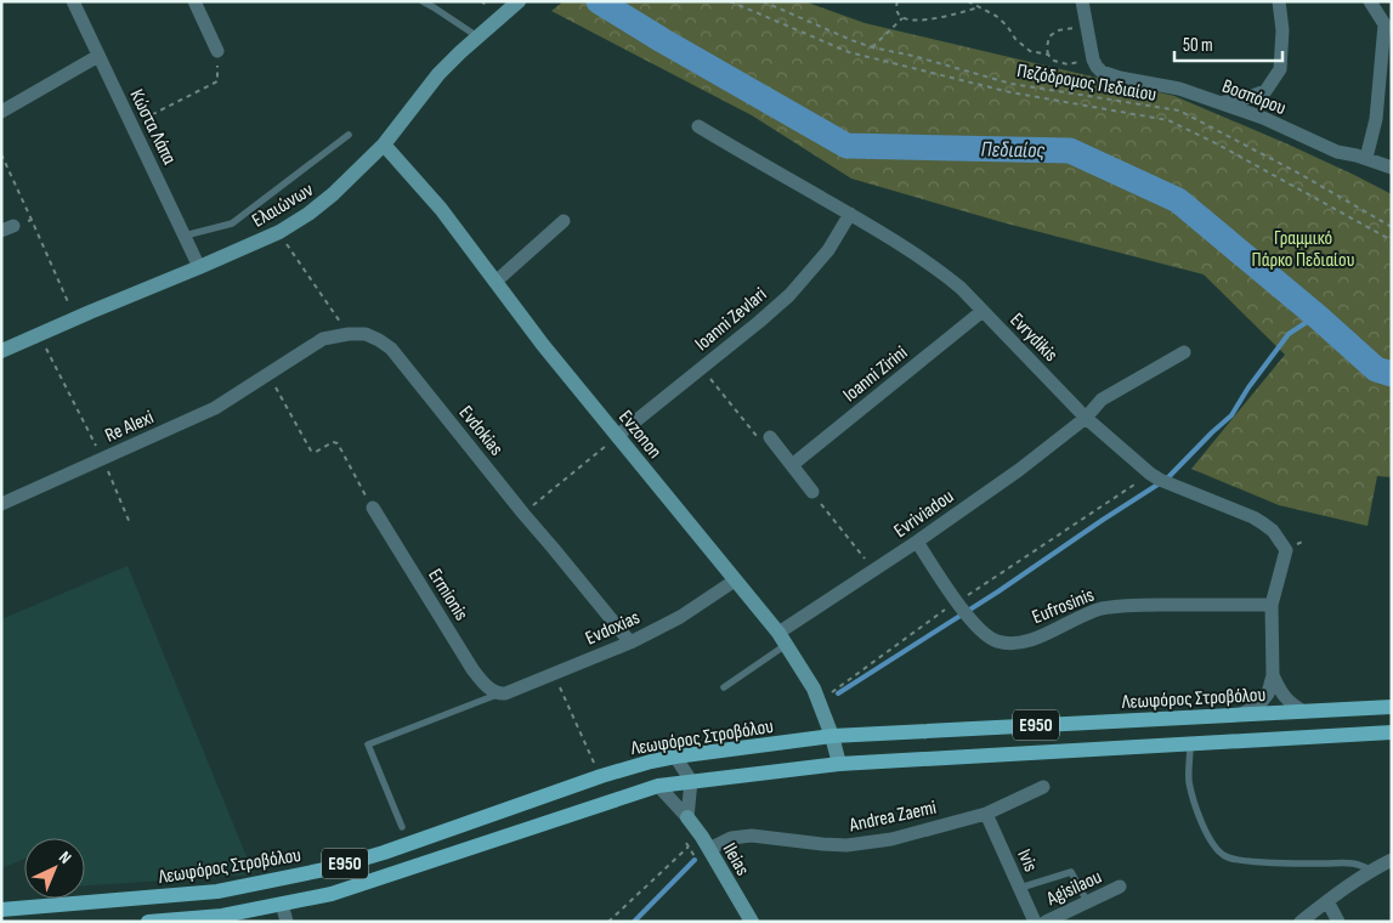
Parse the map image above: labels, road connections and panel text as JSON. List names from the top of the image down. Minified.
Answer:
{"streets":{"main road":["Λεωφόρος Στροβόλου","E950"],"street":["Βοσπόρου","Κώστα Λάπα","Ελαιώνων","Ioanni Zevlari","Evrydikis","Ioanni Zirini","Re Alexi","Evdokias","Evzonon","Evriviadou","Ermionis","Eufrosinis","Evdoxias","Andrea Zaemi","Ileias","Ivis","Agisilaou"],"path":["Πεζόδρομος Πεδιαίου"]},"crossings":[["Κώστα Λάπα","Ελαιώνων"],["Ελαιώνων","Evzonon"],["Ioanni Zevlari","Evrydikis"],["Ioanni Zevlari","Evzonon"],["Evrydikis","Ioanni Zirini"],["Evrydikis","Evriviadou"],["Evrydikis","Eufrosinis"],["Re Alexi","Evdokias"],["Evdokias","Evdoxias"],["Evzonon","Evriviadou"],["Evzonon","Evdoxias"],["Evzonon","Λεωφόρος Στροβόλου"],["Evzonon","E950"],["Evriviadou","Eufrosinis"],["Ermionis","Evdoxias"],["E950","Ileias"],["Andrea Zaemi","Ileias"],["Andrea Zaemi","Ivis"]],"water":["Πεδιαίος"],"parks":["Γραμμικό Πάρκο Πεδιαίου"],"scale_bar":"50 m","north":"top right"}
